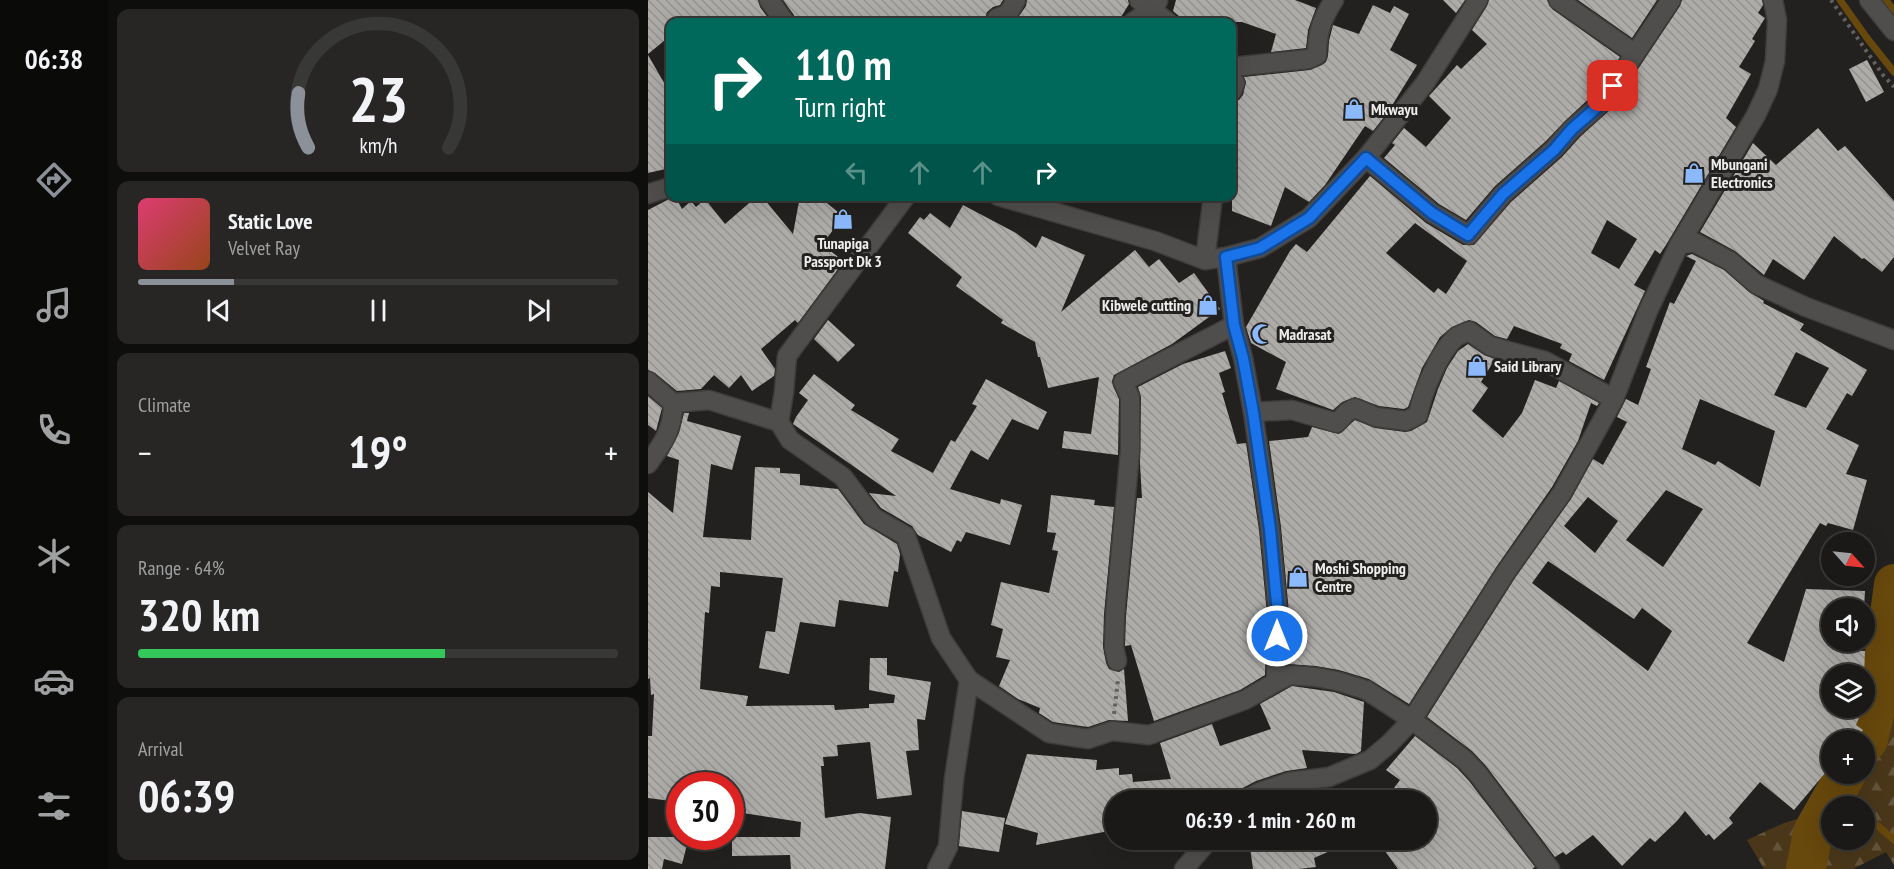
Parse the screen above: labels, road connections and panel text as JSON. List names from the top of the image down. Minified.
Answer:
{"places":{"shop":["Mkwayu","Mbungani Electronics","Tunapiga Passport Dk 3","Kibwele cutting","Said Library","Moshi Shopping Centre"],"mosque":["Madrasat"]},"north":"bottom right","page":{"tabs":"06:38","turn":["110 m","Turn right"],"song":["Static Love","Velvet Ray"],"tile":["Climate",["Range · 64%","320 km"],["Arrival","06:39"]],"heat":["−","19°","+"],"map_buttons":["+","−"],"limit":"30","trip":"06:39 · 1 min · 260 m","gauge":["23","km/h"]}}
